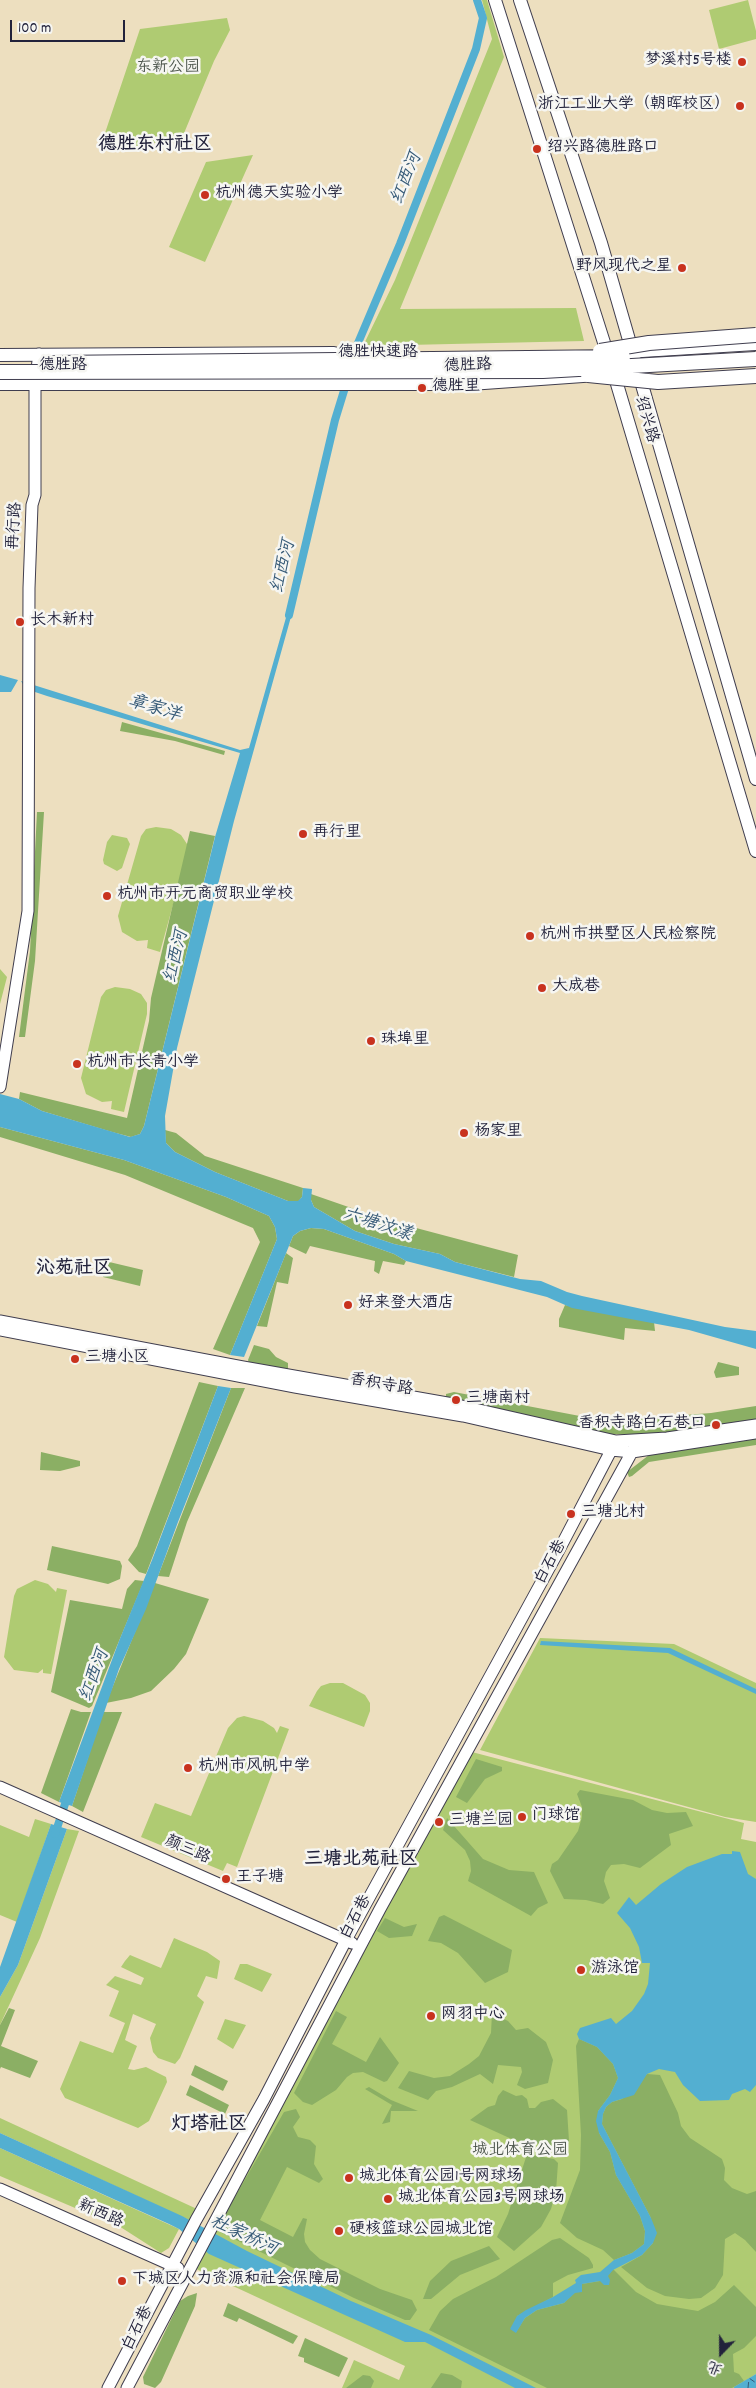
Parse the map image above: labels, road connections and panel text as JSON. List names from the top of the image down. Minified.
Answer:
{"streets":{"highway":["德胜快速路"],"main road":["德胜路","绍兴路","再行路","香积寺路","白石巷","颜三路","新西路"]},"crossings":[["德胜路","绍兴路"],["德胜路","再行路"],["香积寺路","白石巷"],["白石巷","颜三路"],["白石巷","新西路"]],"districts":["德胜东村社区","沁苑社区","三塘北苑社区","灯塔社区"],"water":["红西河","章家洋","六塘汶漾","杜家桥河"],"parks":["东新公园","城北体育公园"],"places":["梦溪村5号楼","浙江工业大学（朝晖校区）","绍兴路德胜路口","杭州德天实验小学","野风现代之星","德胜里","长木新村","再行里","杭州市开元商贸职业学校","杭州市拱墅区人民检察院","大成巷","珠埠里","杭州市长青小学","杨家里","好来登大酒店","三塘小区","三塘南村","香积寺路白石巷口","三塘北村","杭州市风帆中学","门球馆","三塘兰园","王子塘","游泳馆","网羽中心","城北体育公园1号网球场","城北体育公园3号网球场","硬核篮球公园城北馆","下城区人力资源和社会保障局"],"scale_bar":"100 m","north":"bottom"}
